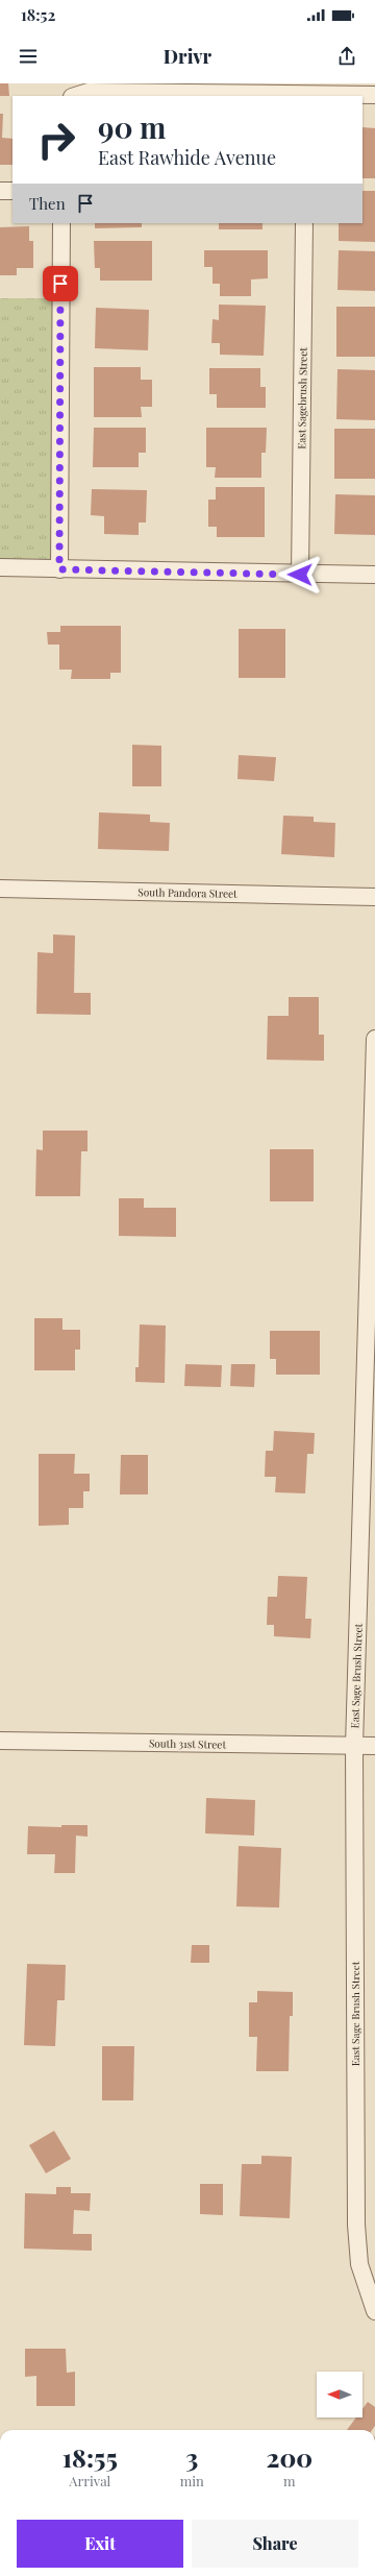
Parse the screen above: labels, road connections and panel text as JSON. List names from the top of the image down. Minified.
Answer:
{"streets":{"street":["East Sagebrush Street","South Pandora Street","East Sage Brush Street","South 31st Street"]},"crossings":[["East Sage Brush Street","South 31st Street"]],"north":"left","page":{"status":"18:52","header":"Drivr","turn":["90 m","East Rawhide Avenue"],"then":"Then","eta":["18:55","Arrival","3","min","200","m"],"buttons":["Exit","Share"]}}
